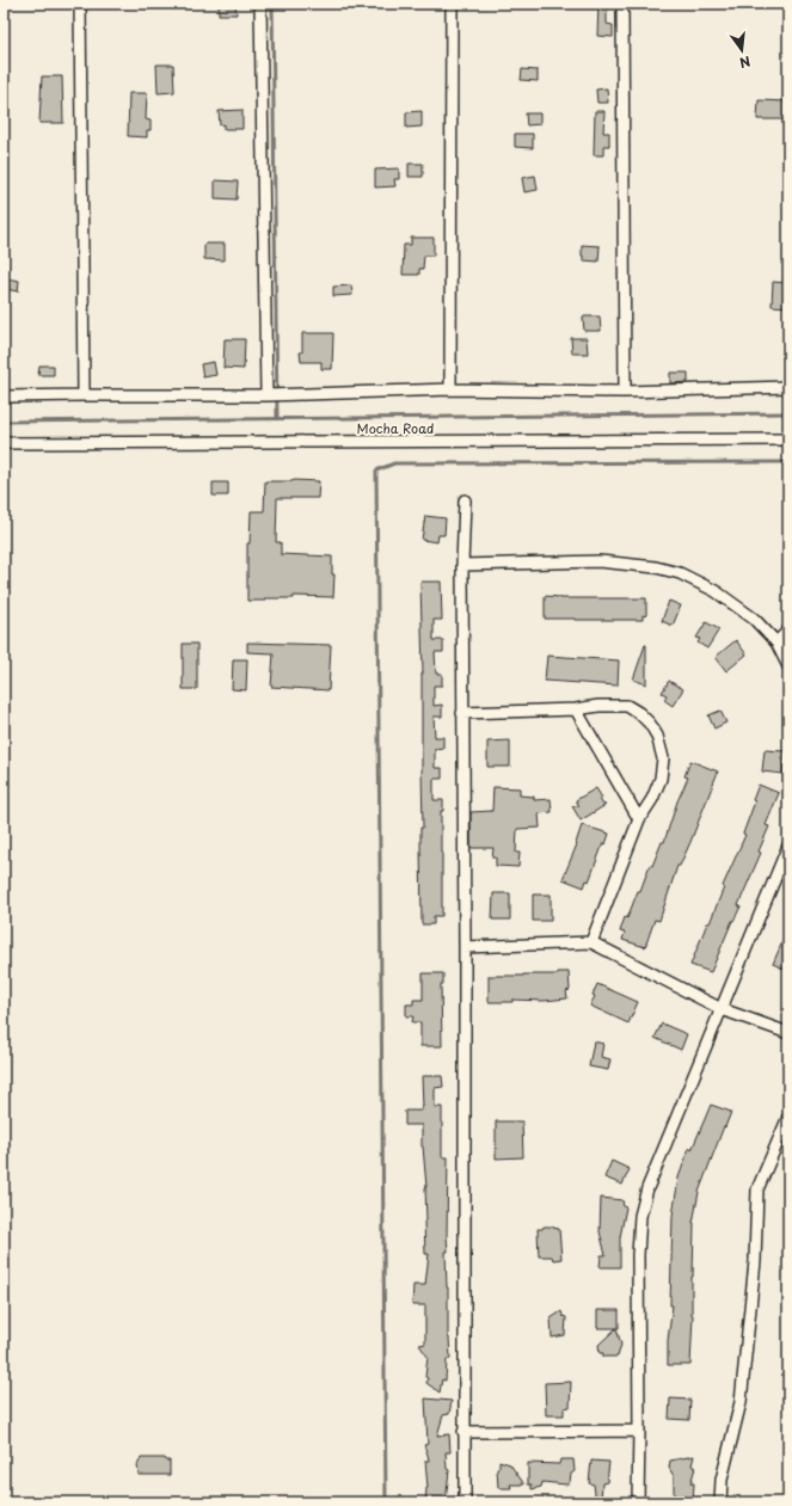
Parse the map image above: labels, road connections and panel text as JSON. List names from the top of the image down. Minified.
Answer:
{"streets":{"street":["Mocha Road"]},"north":"bottom"}
